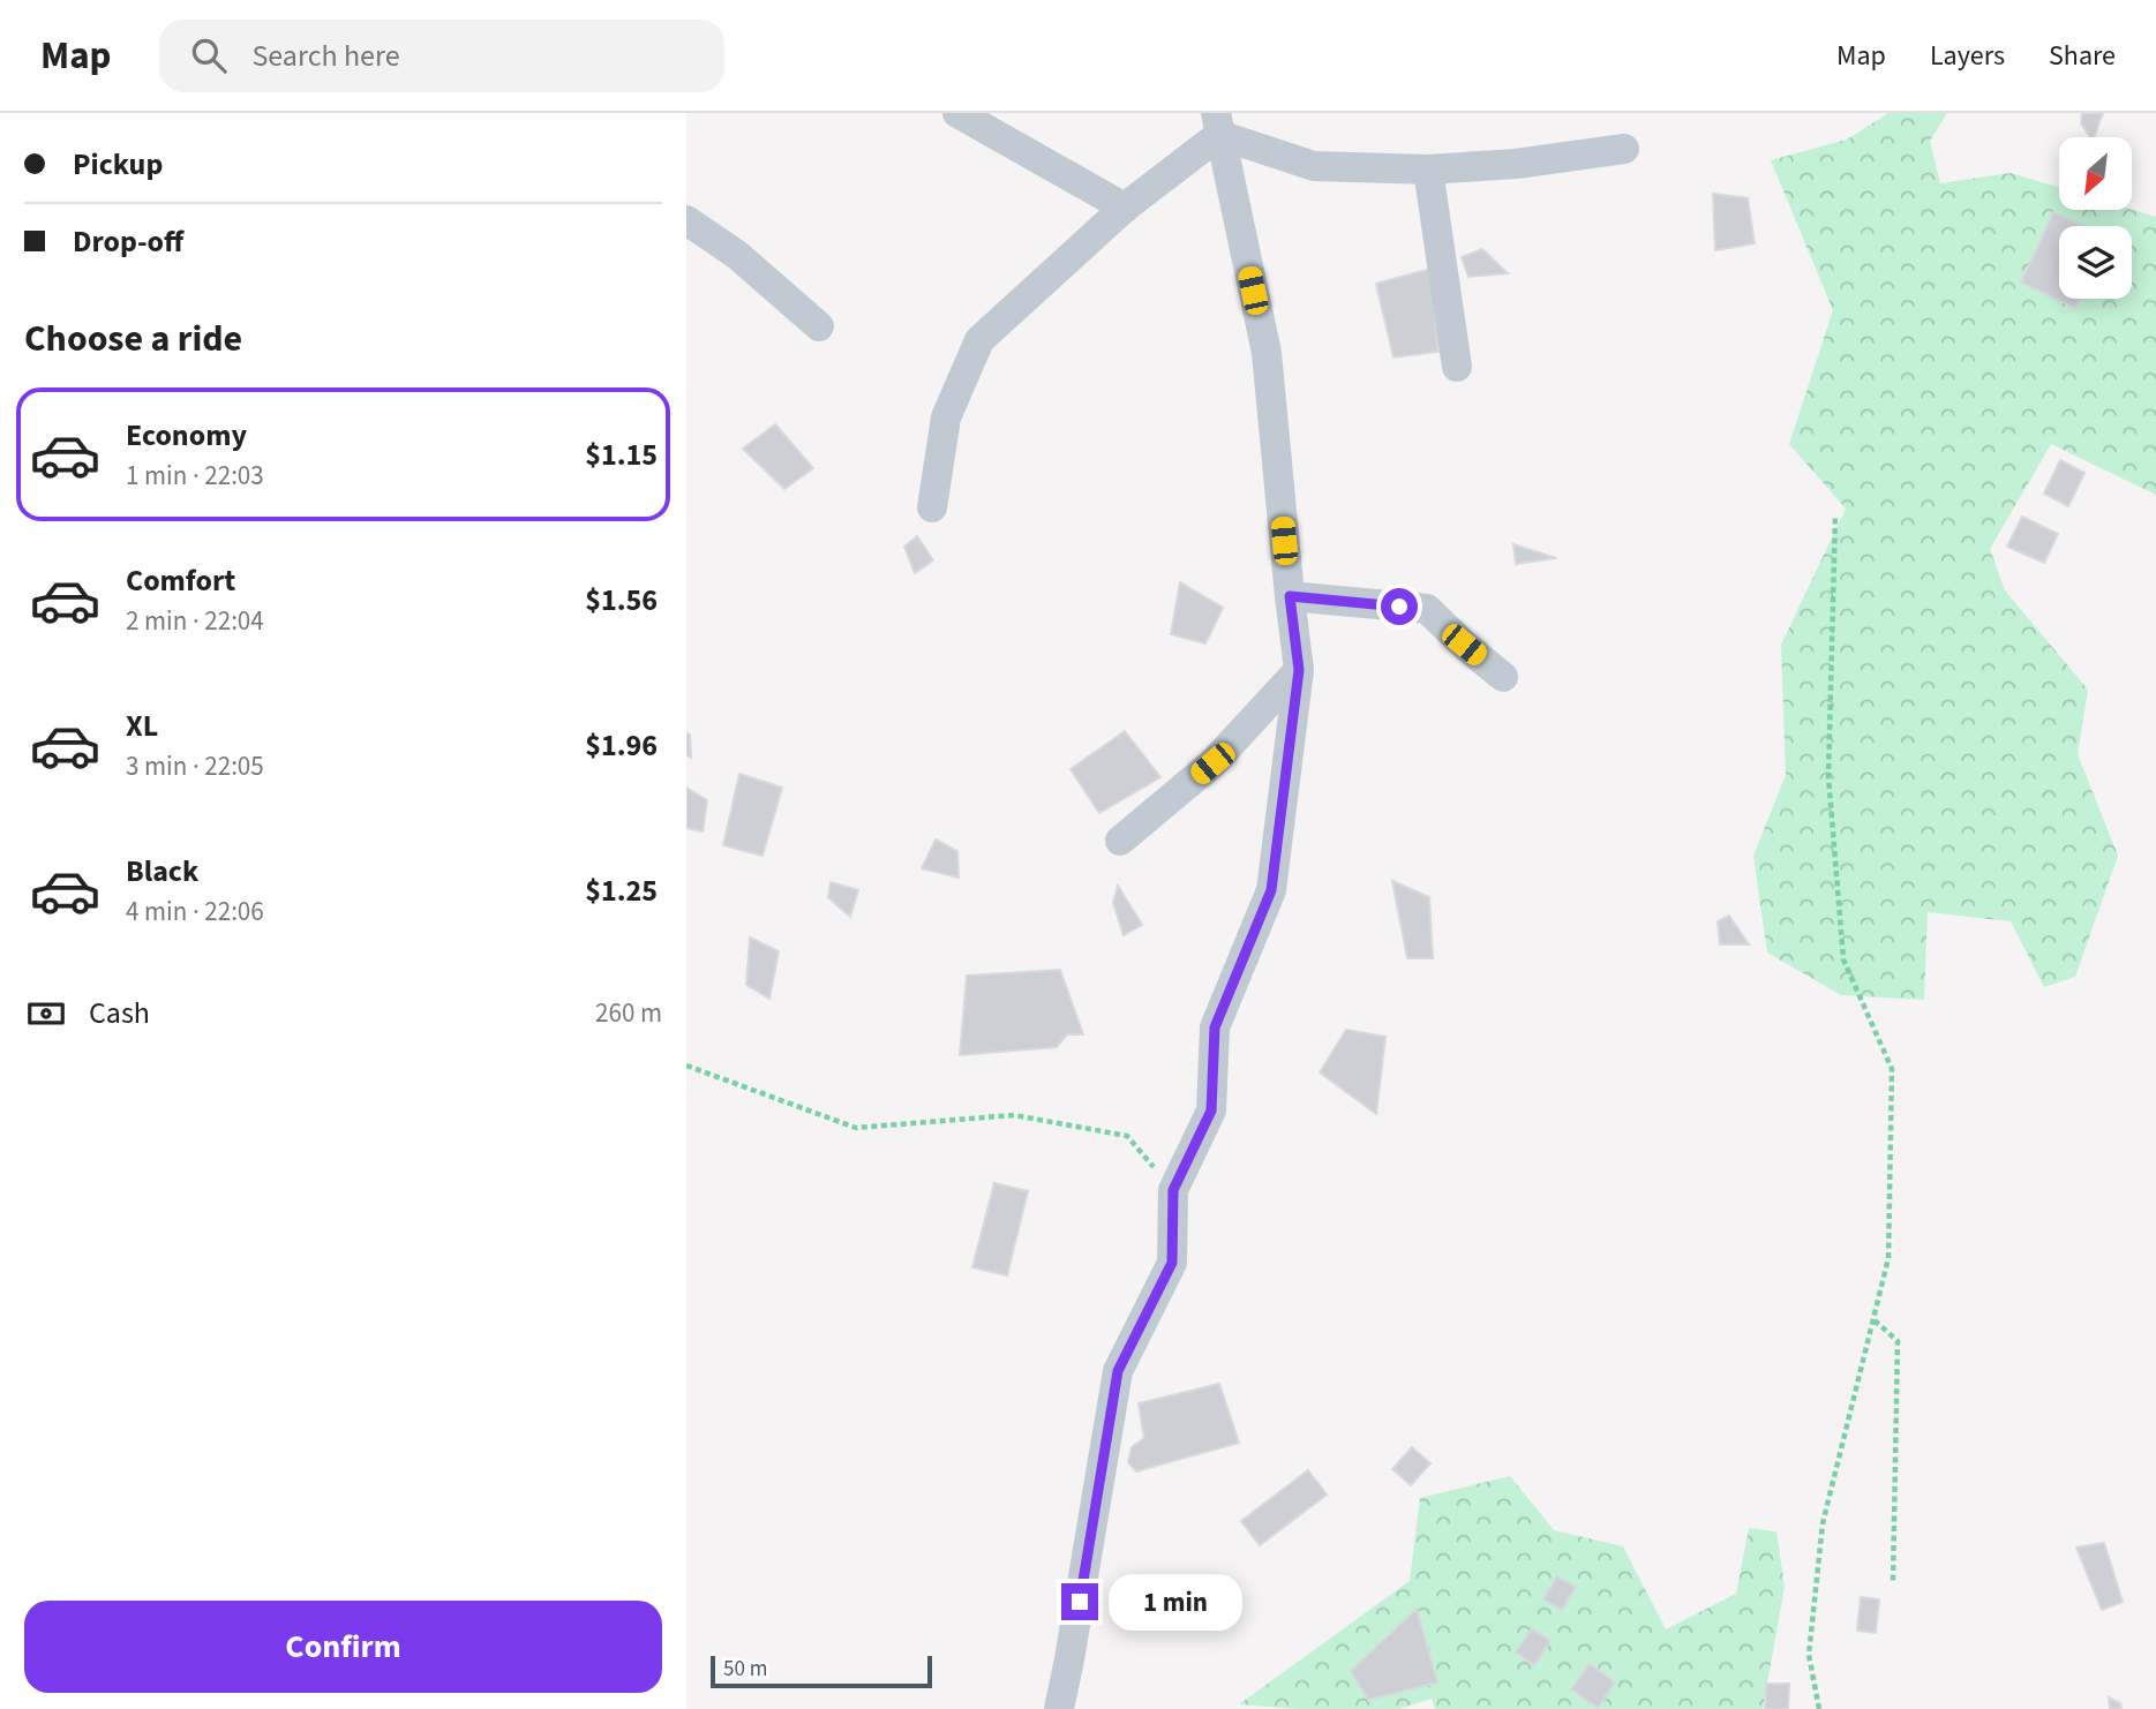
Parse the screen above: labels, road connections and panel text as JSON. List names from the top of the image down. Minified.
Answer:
{"scale_bar":"50 m","north":"bottom left","page":{"header":"Map","search":"Search here","nav":["Map","Layers","Share"],"banner":["Pickup","Drop-off"],"heading":"Choose a ride","list":[{"name":"Economy","note":"1 min · 22:03","value":"$1.15"},{"name":"Comfort","note":"2 min · 22:04","value":"$1.56"},{"name":"XL","note":"3 min · 22:05","value":"$1.96"},{"name":"Black","note":"4 min · 22:06","value":"$1.25"}],"pay":["Cash","260 m"],"bubble":"1 min","buttons":"Confirm","scale":"50 m"}}
